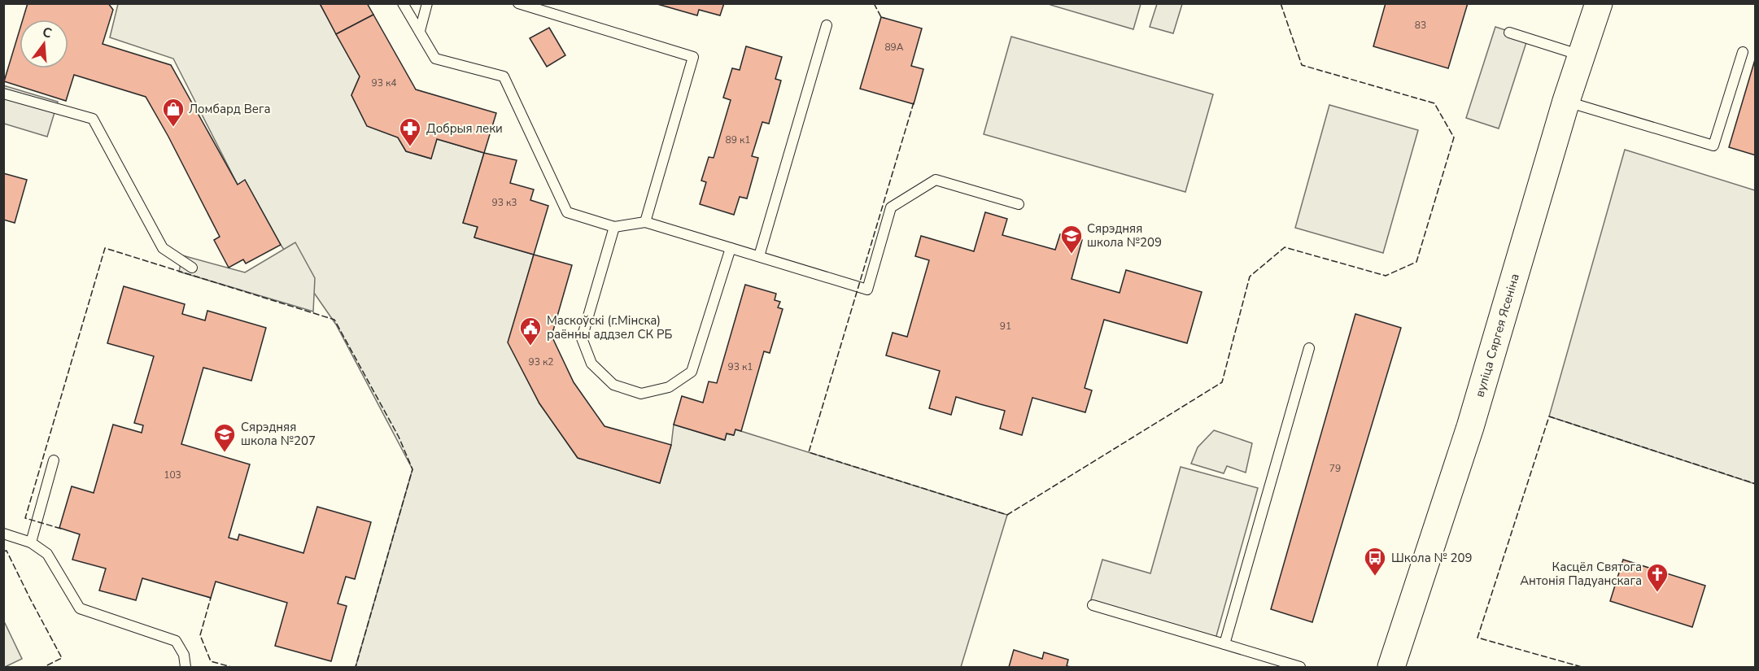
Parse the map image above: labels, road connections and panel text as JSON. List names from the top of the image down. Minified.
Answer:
{"streets":{"main road":["вуліца Сяргея Ясеніна"]},"places":{"shop":["Ломбард Вега"],"pharmacy":["Добрыя леки"],"school or university":["Сярэдняя школа №209","Сярэдняя школа №207"],"public building":["Маскоўскі (г.Мінска) раённы аддзел СК РБ"],"bus stop":["Школа № 209"],"church":["Касцёл Святога Антонія Падуанскага"]},"house_numbers":["83","89А","93 к4","89 к1","93 к3","91","93 к2","93 к1","79","103"],"north":"top"}
